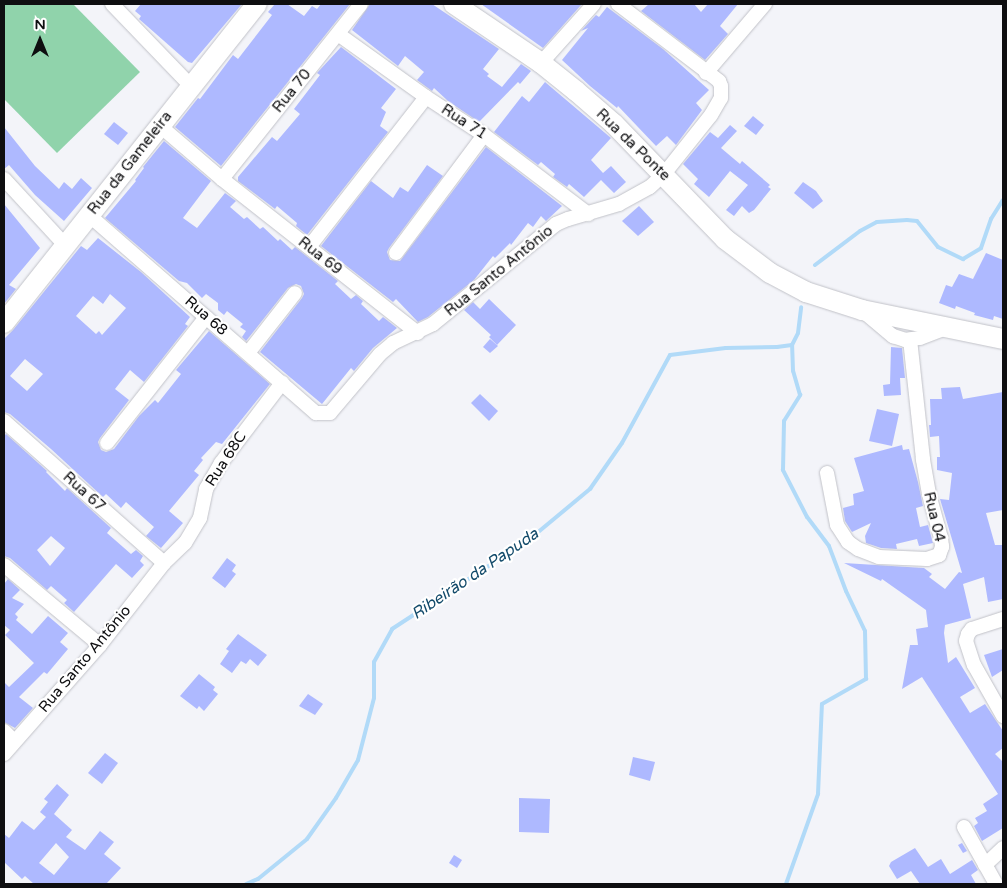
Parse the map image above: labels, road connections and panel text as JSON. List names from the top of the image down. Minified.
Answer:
{"streets":{"street":["Rua 70","Rua 71","Rua da Ponte","Rua da Gameleira","Rua 69","Rua Santo Antônio","Rua 68","Rua 68C","Rua 67","Rua 04"]},"crossings":[["Rua 70","Rua 71"],["Rua 70","Rua 69"],["Rua 71","Rua Santo Antônio"],["Rua da Ponte","Rua Santo Antônio"],["Rua da Gameleira","Rua 69"],["Rua da Gameleira","Rua 68"],["Rua 69","Rua Santo Antônio"],["Rua Santo Antônio","Rua 68"],["Rua Santo Antônio","Rua 68C"],["Rua Santo Antônio","Rua 67"],["Rua 68","Rua 68C"],["Rua 68C","Rua 67"]],"water":["Ribeirão da Papuda"],"north":"top"}
